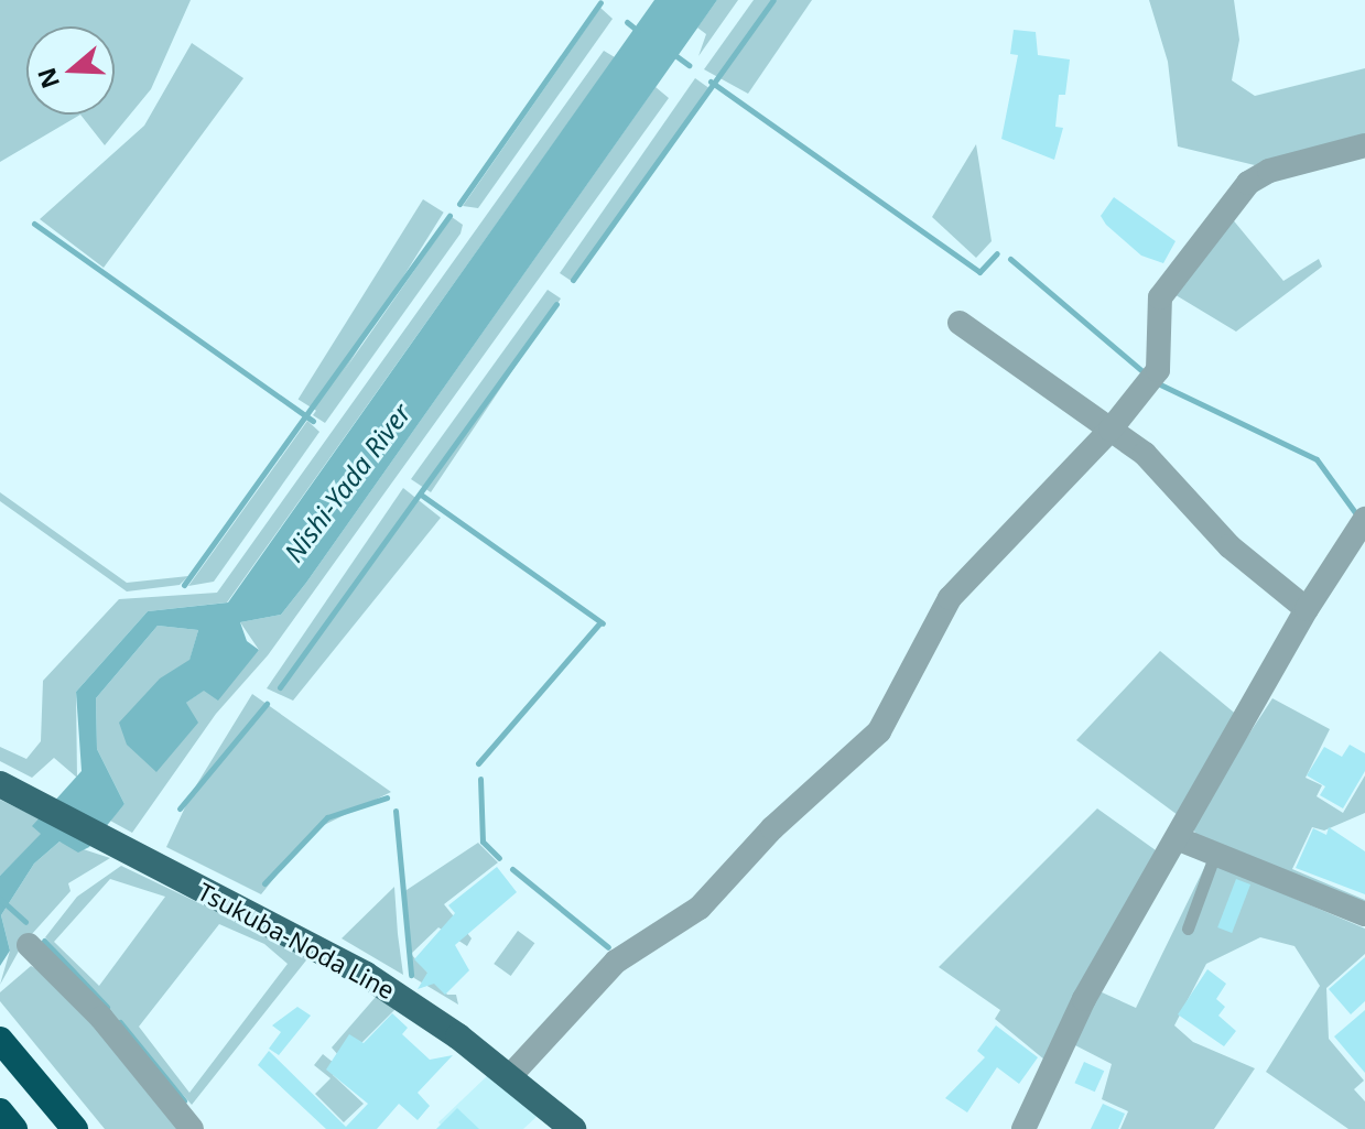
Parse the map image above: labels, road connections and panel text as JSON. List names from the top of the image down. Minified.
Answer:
{"streets":{"main road":["Tsukuba-Noda Line"]},"water":["Nishi-Yada River"],"north":"left"}
